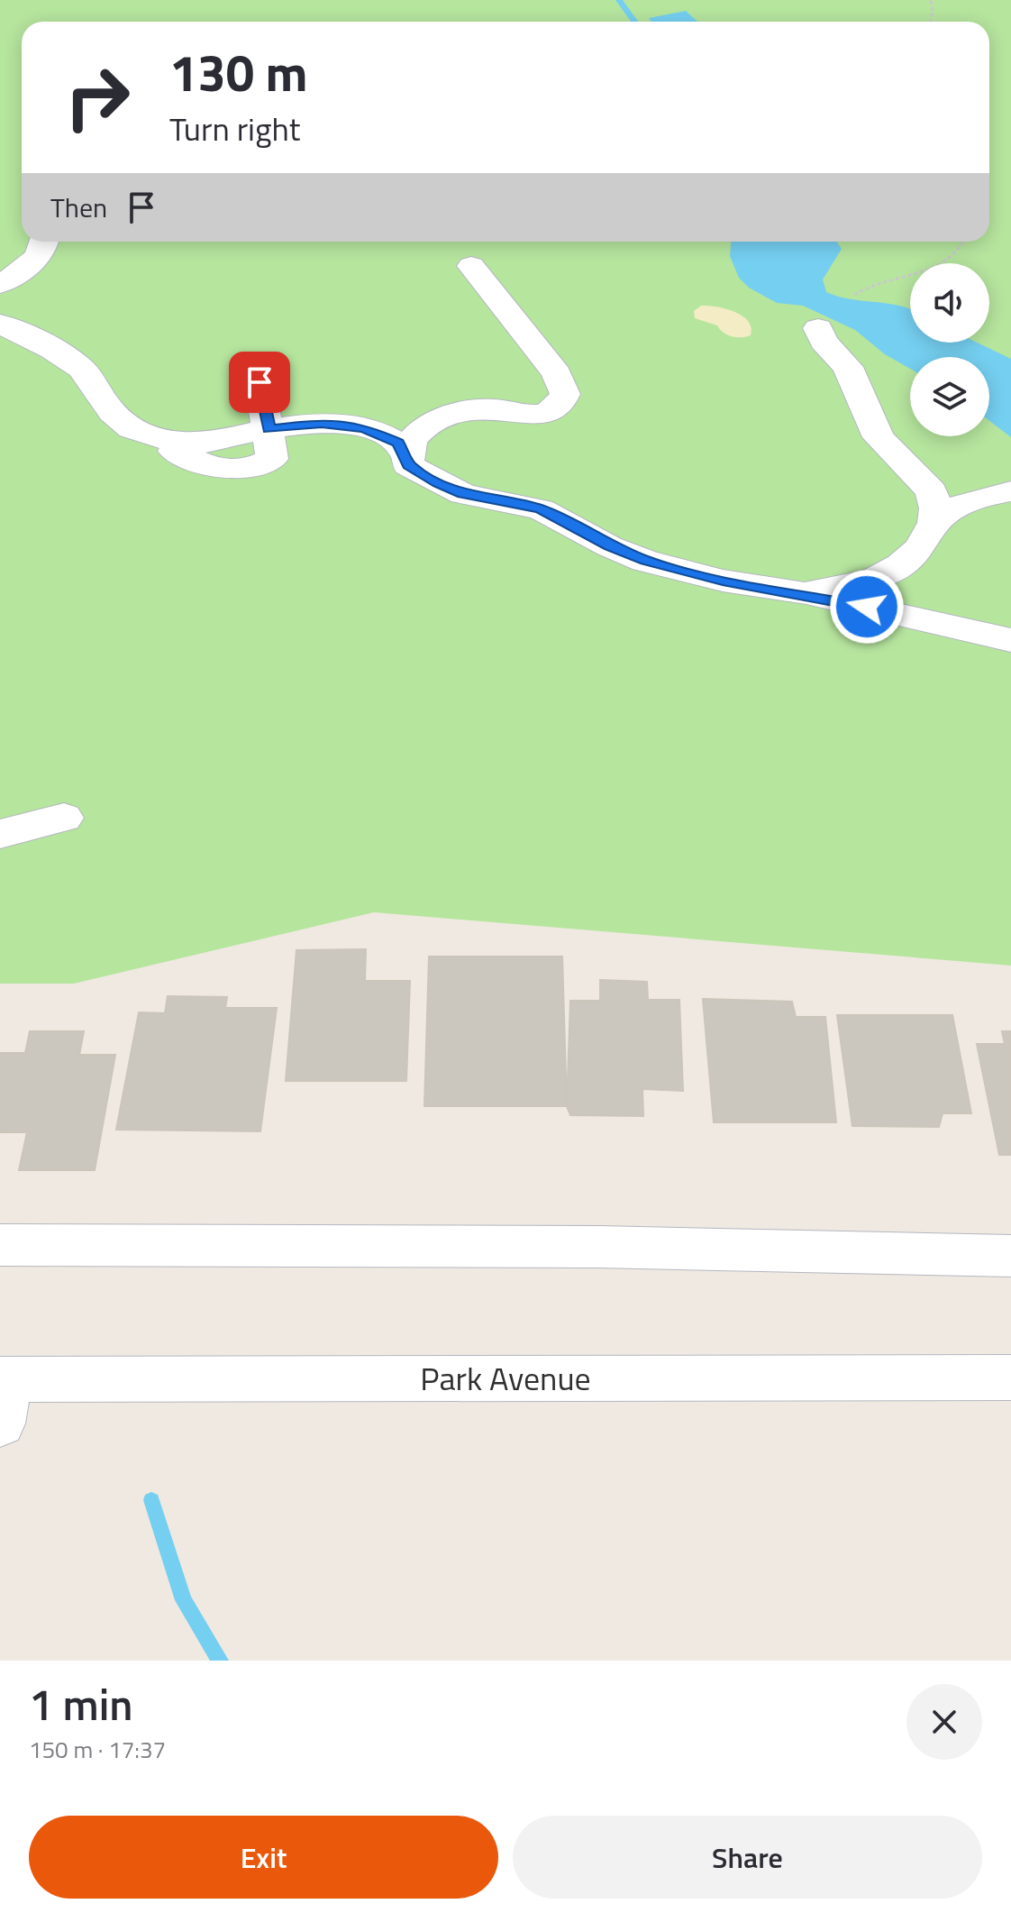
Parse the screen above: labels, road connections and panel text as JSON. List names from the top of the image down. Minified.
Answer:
{"streets":{"street":["Park Avenue"]},"page":{"turn":["130 m","Turn right"],"then":"Then","heading":["1 min","150 m · 17:37"],"buttons":["Exit","Share"]}}
